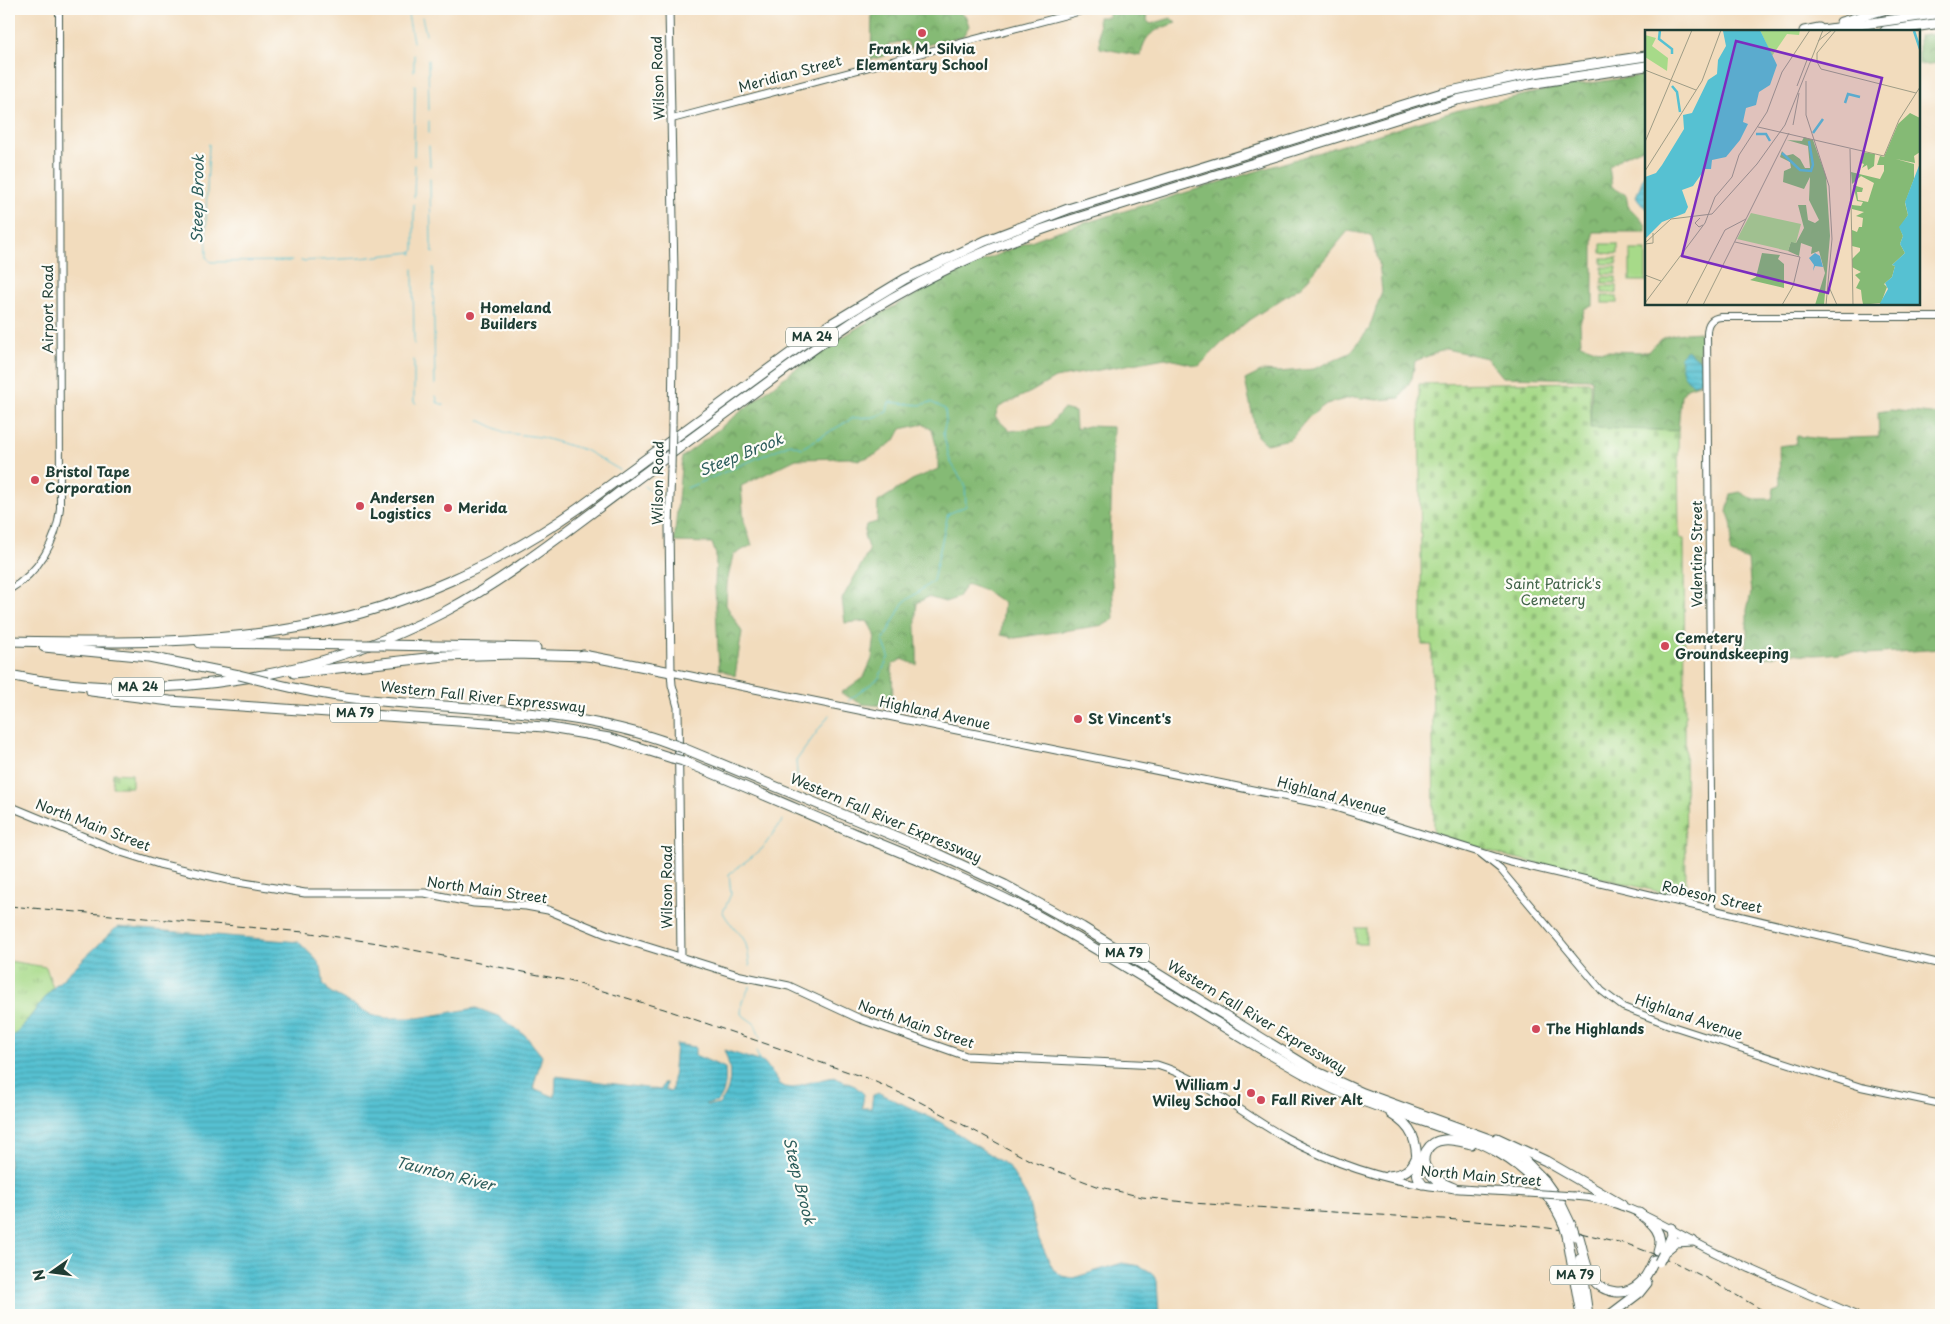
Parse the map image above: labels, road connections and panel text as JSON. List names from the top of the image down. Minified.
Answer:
{"streets":{"highway":["MA 24","Western Fall River Expressway","MA 79"],"main road":["Wilson Road","Highland Avenue","North Main Street","Robeson Street"],"street":["Meridian Street","Airport Road","Valentine Street"]},"crossings":[["Meridian Street","Wilson Road"],["Wilson Road","Highland Avenue"],["Wilson Road","North Main Street"],["MA 24","Western Fall River Expressway"],["Valentine Street","Robeson Street"],["Highland Avenue","Robeson Street"]],"water":["Steep Brook","Taunton River"],"parks":["Saint Patrick's Cemetery"],"places":["Frank M. Silvia Elementary School","Homeland Builders","Bristol Tape Corporation","Andersen Logistics","Merida","Cemetery Groundskeeping","St Vincent's","The Highlands","William J Wiley School","Fall River Alt"],"north":"left"}
